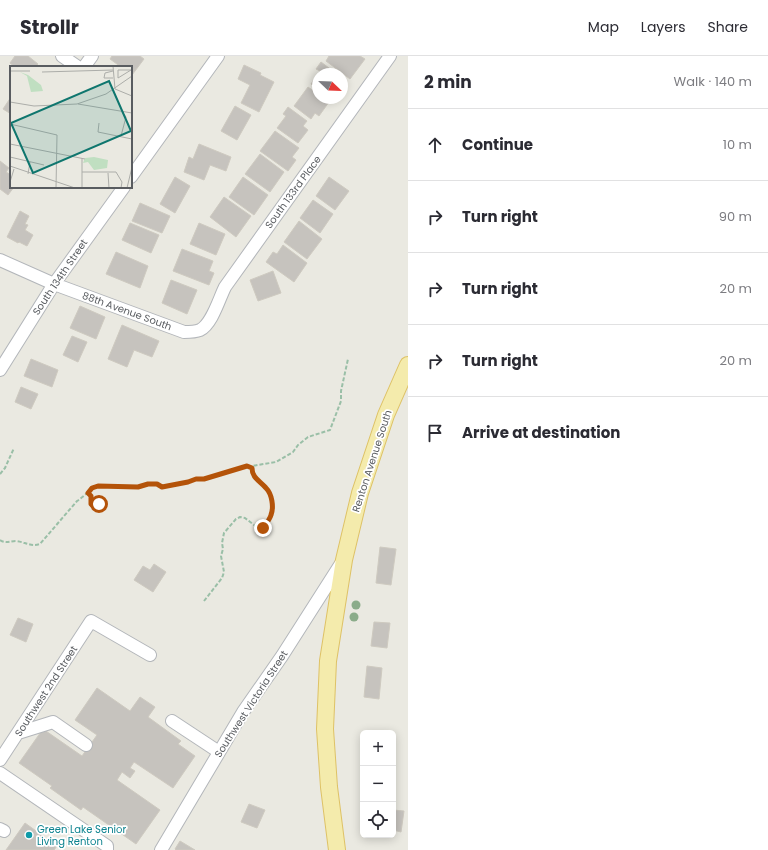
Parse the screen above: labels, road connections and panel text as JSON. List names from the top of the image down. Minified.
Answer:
{"streets":{"main road":["Renton Avenue South"],"street":["South 133rd Place","South 134th Street","88th Avenue South","Southwest 2nd Street","Southwest Victoria Street"]},"crossings":[["South 133rd Place","88th Avenue South"],["South 134th Street","88th Avenue South"],["Renton Avenue South","Southwest Victoria Street"]],"places":["Green Lake Senior Living Renton"],"north":"bottom right","page":{"header":"Strollr","nav":["Map","Layers","Share"],"heading":["2 min","Walk · 140 m"],"list":[["Continue","10 m"],["Turn right","90 m"],["Turn right","20 m"],["Turn right","20 m"],"Arrive at destination"],"map_buttons":["+","−"]}}
